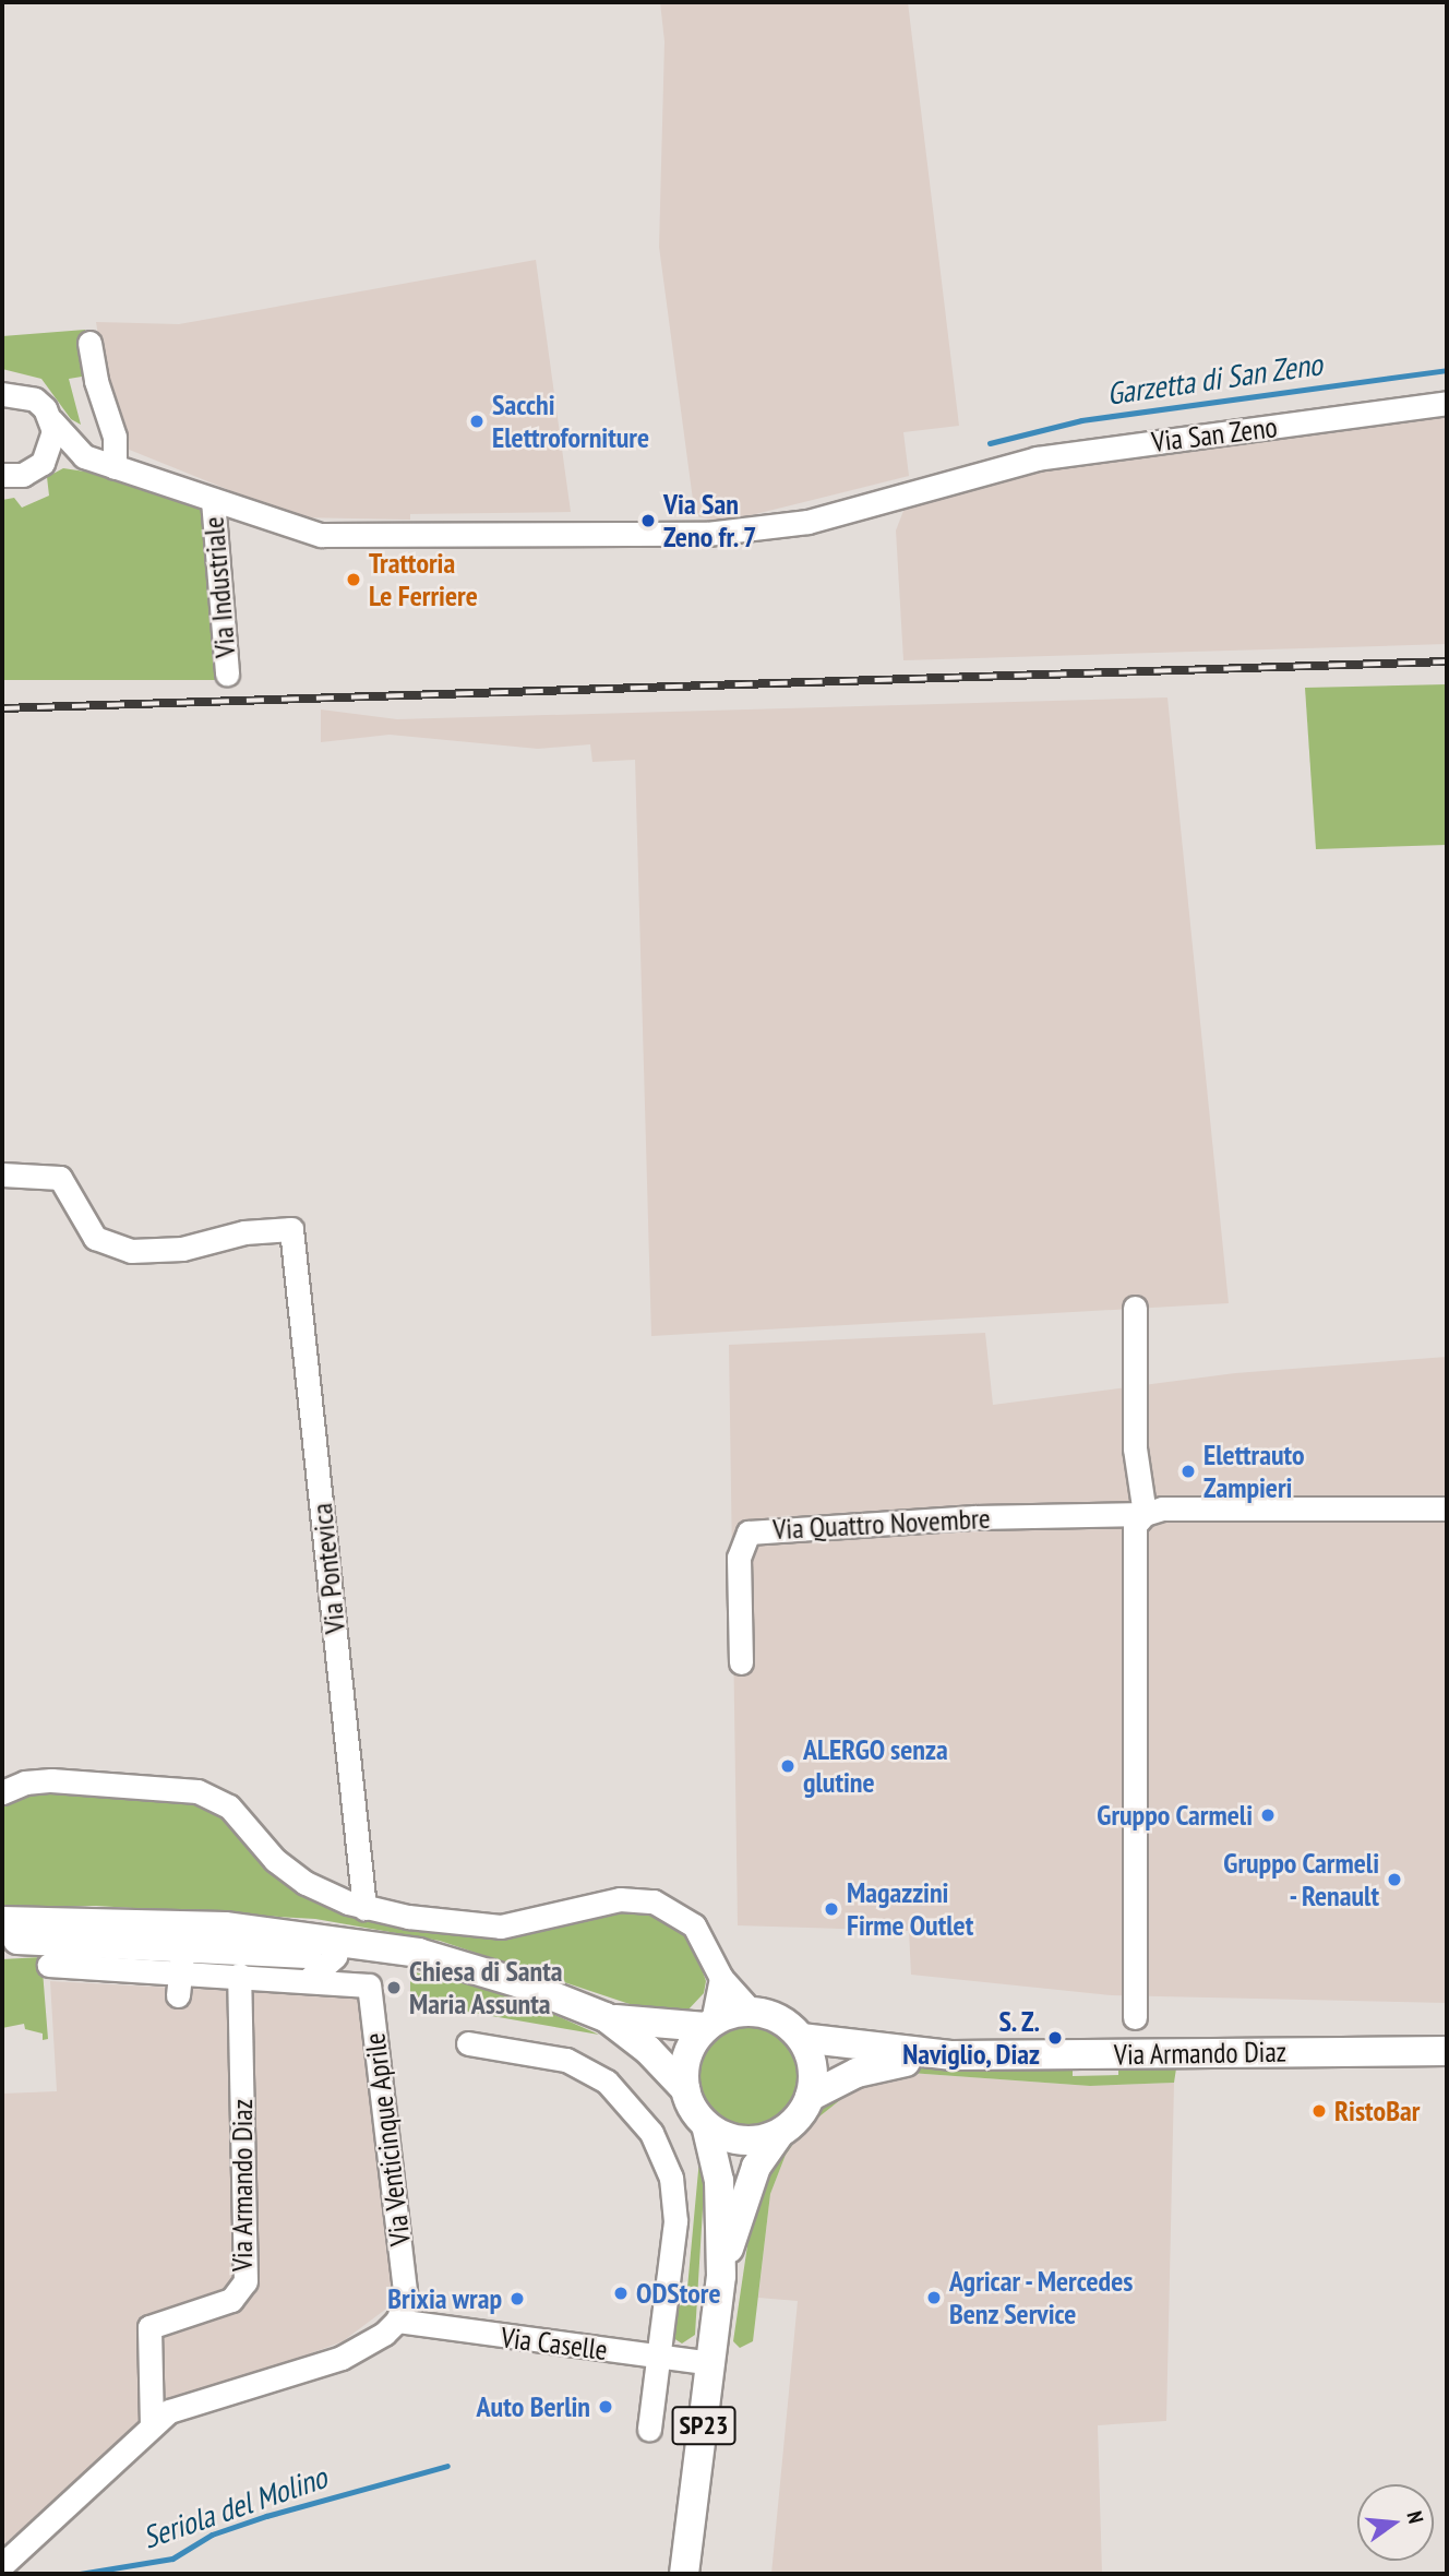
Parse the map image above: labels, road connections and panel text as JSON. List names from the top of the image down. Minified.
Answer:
{"streets":{"main road":["Via Armando Diaz","SP23"],"street":["Via San Zeno","Via Industriale","Via Quattro Novembre","Via Pontevica","Via Venticinque Aprile","Via Caselle"]},"crossings":[["Via San Zeno","Via Industriale"],["Via Armando Diaz","SP23"],["Via Venticinque Aprile","Via Caselle"],["Via Caselle","SP23"]],"water":["Garzetta di San Zeno","Seriola del Molino"],"places":["Sacchi Elettroforniture","Via San Zeno fr. 7","Trattoria Le Ferriere","Elettrauto Zampieri","ALERGO senza glutine","Gruppo Carmeli","Gruppo Carmeli - Renault","Magazzini Firme Outlet","Chiesa di Santa Maria Assunta","S. Z. Naviglio, Diaz","RistoBar","ODStore","Agricar - Mercedes Benz Service","Brixia wrap","Auto Berlin"],"north":"right"}
